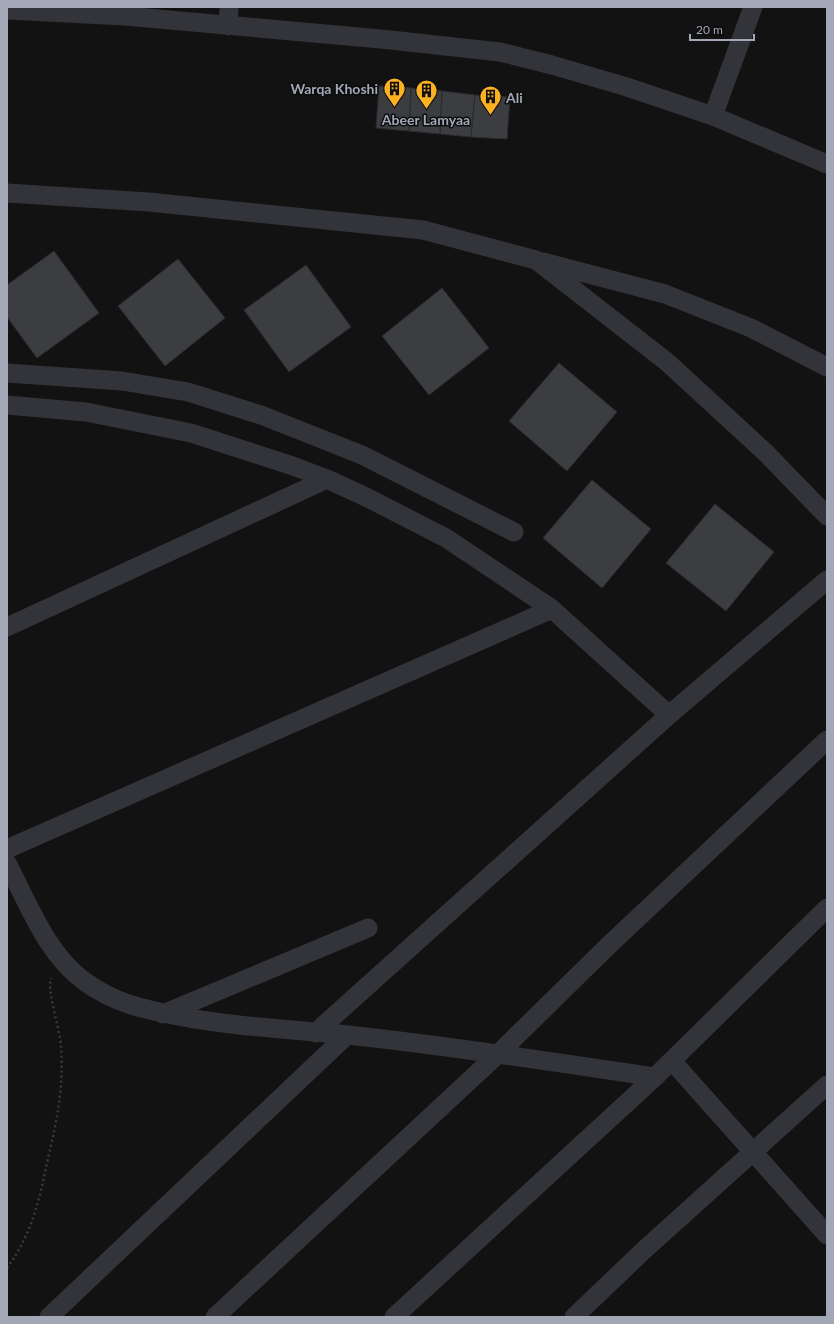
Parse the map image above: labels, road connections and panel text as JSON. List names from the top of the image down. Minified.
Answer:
{"places":{"building":["Warqa Khoshi","Abeer Lamyaa","Ali"]},"scale_bar":"20 m"}
